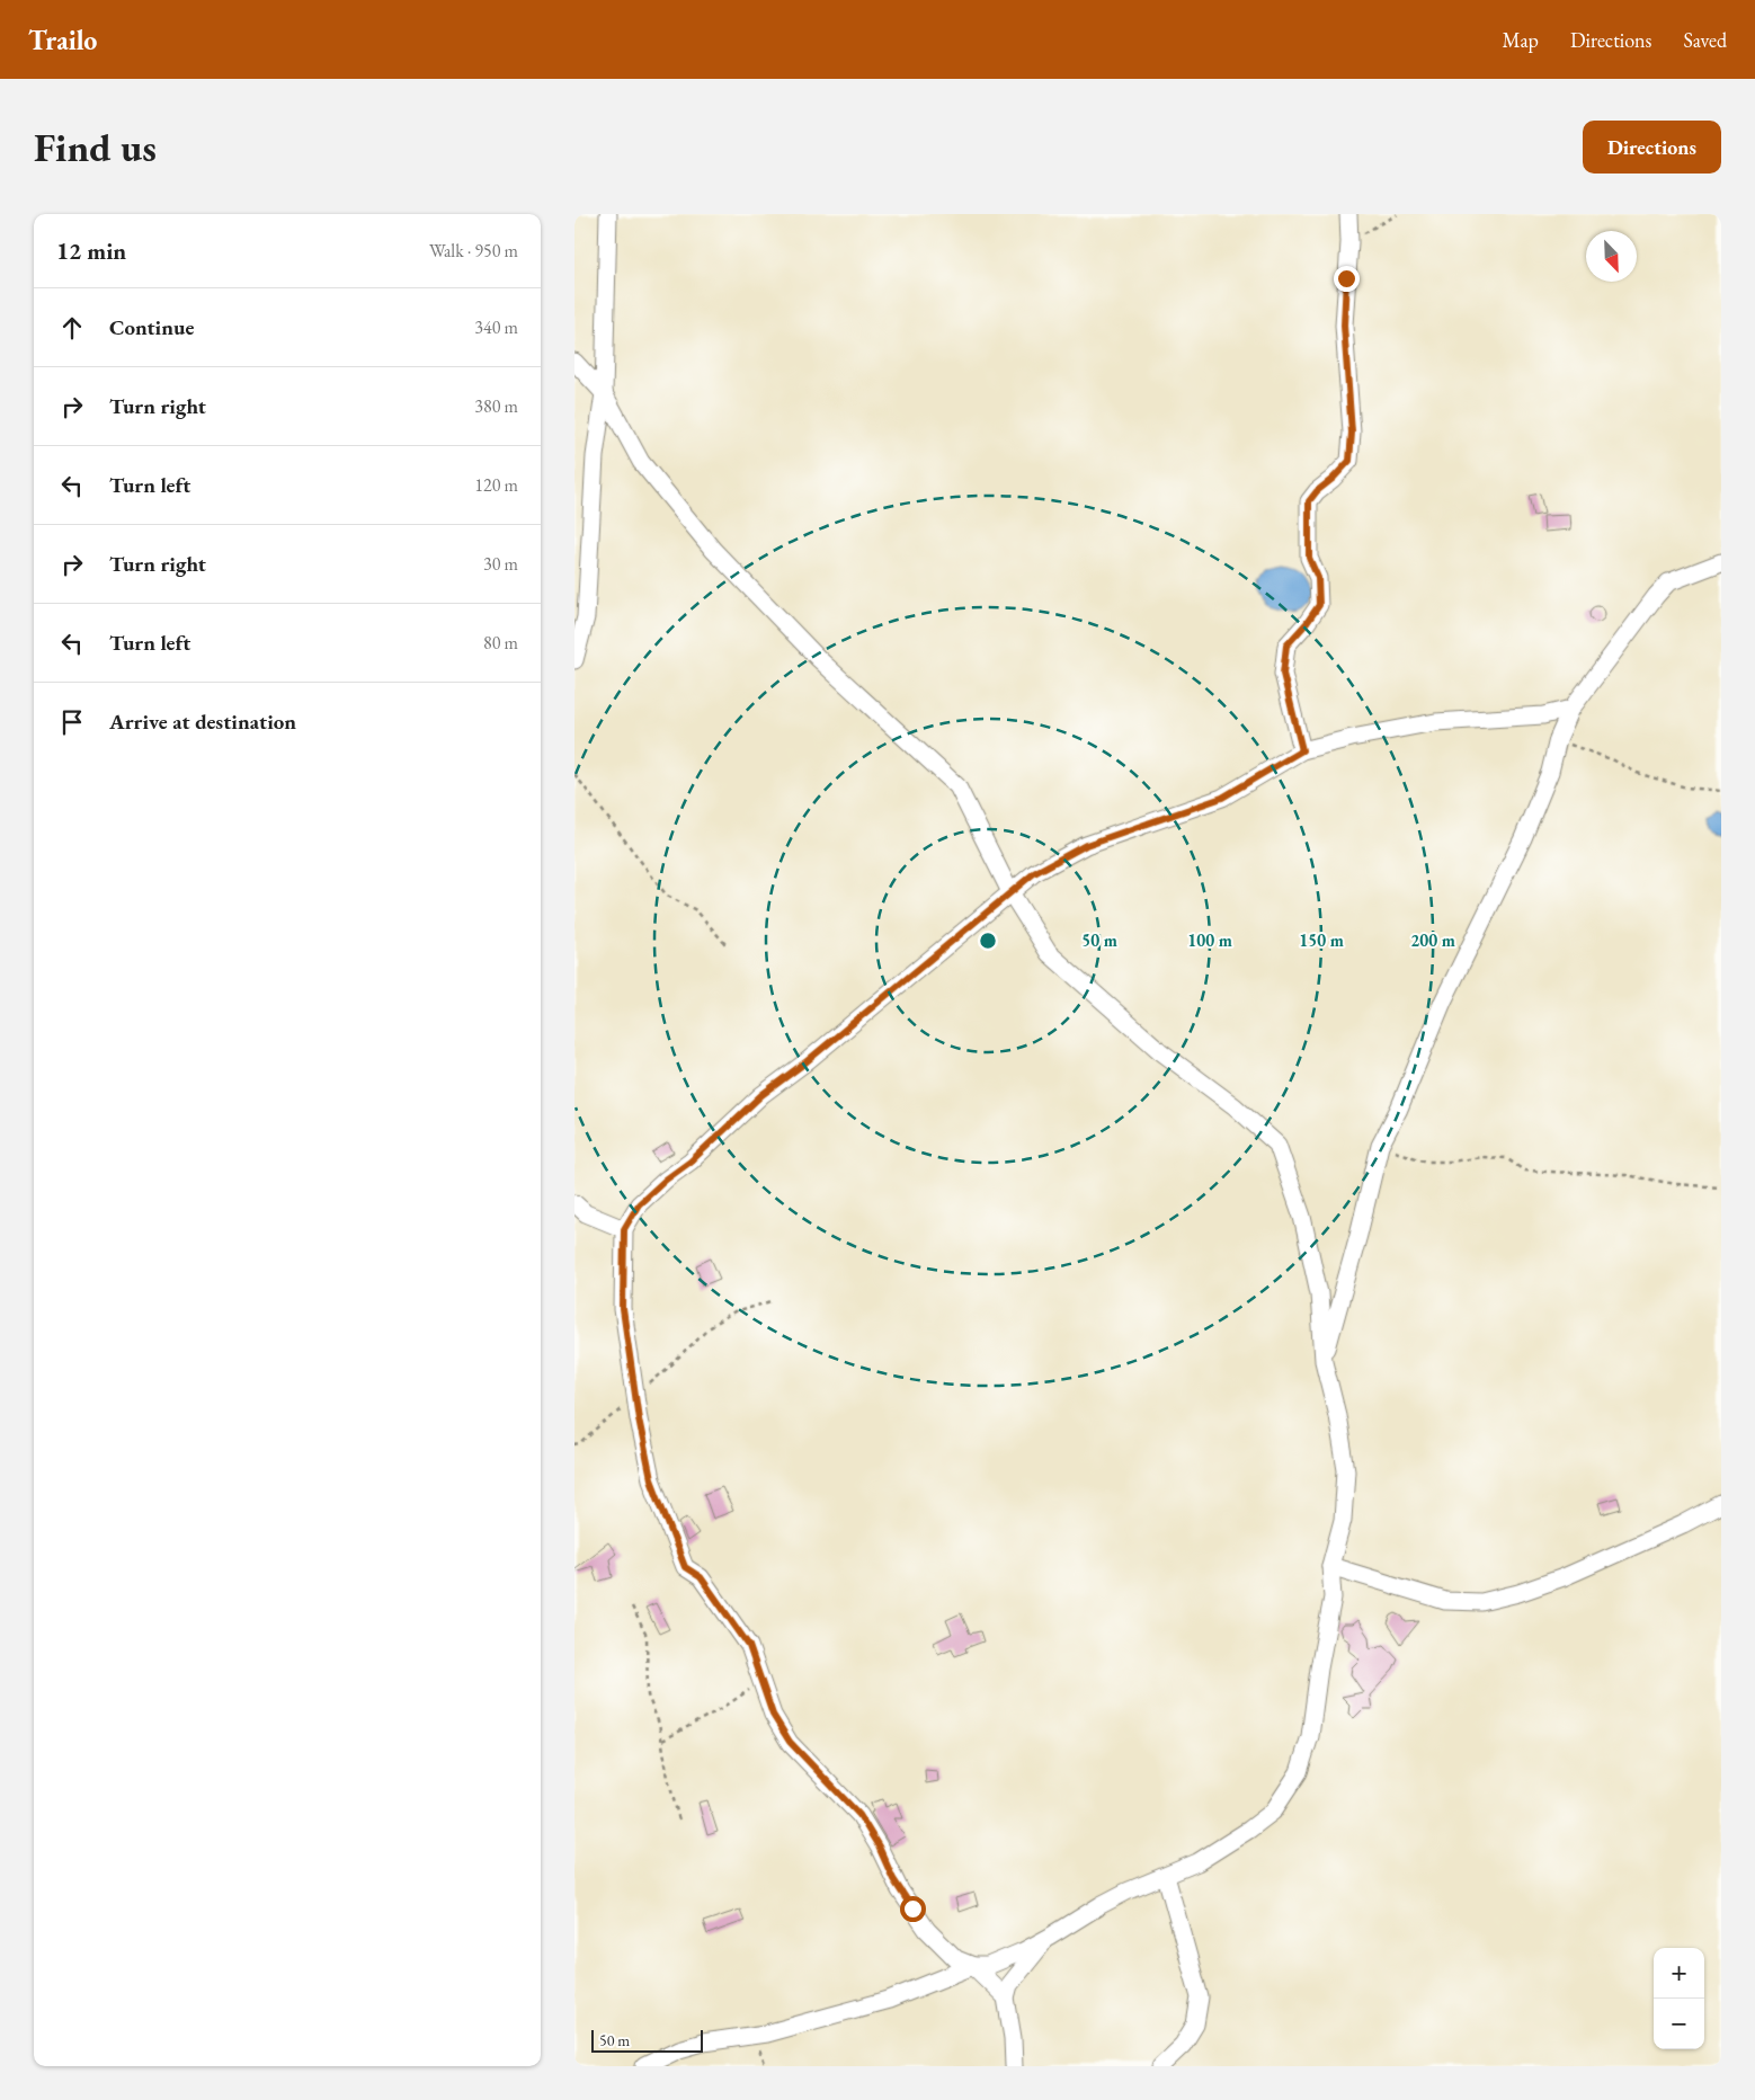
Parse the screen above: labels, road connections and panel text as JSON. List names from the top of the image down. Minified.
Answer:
{"scale_bar":"50 m","north":"bottom right","page":{"header":"Trailo","nav":["Map","Directions","Saved"],"buttons":"Directions","title":"Find us","heading":["12 min","Walk · 950 m"],"list":[["Continue","340 m"],["Turn right","380 m"],["Turn left","120 m"],["Turn right","30 m"],["Turn left","80 m"],"Arrive at destination"],"map_buttons":["+","−"],"scale":"50 m"},"rings":["50 m","100 m","150 m","200 m"]}
